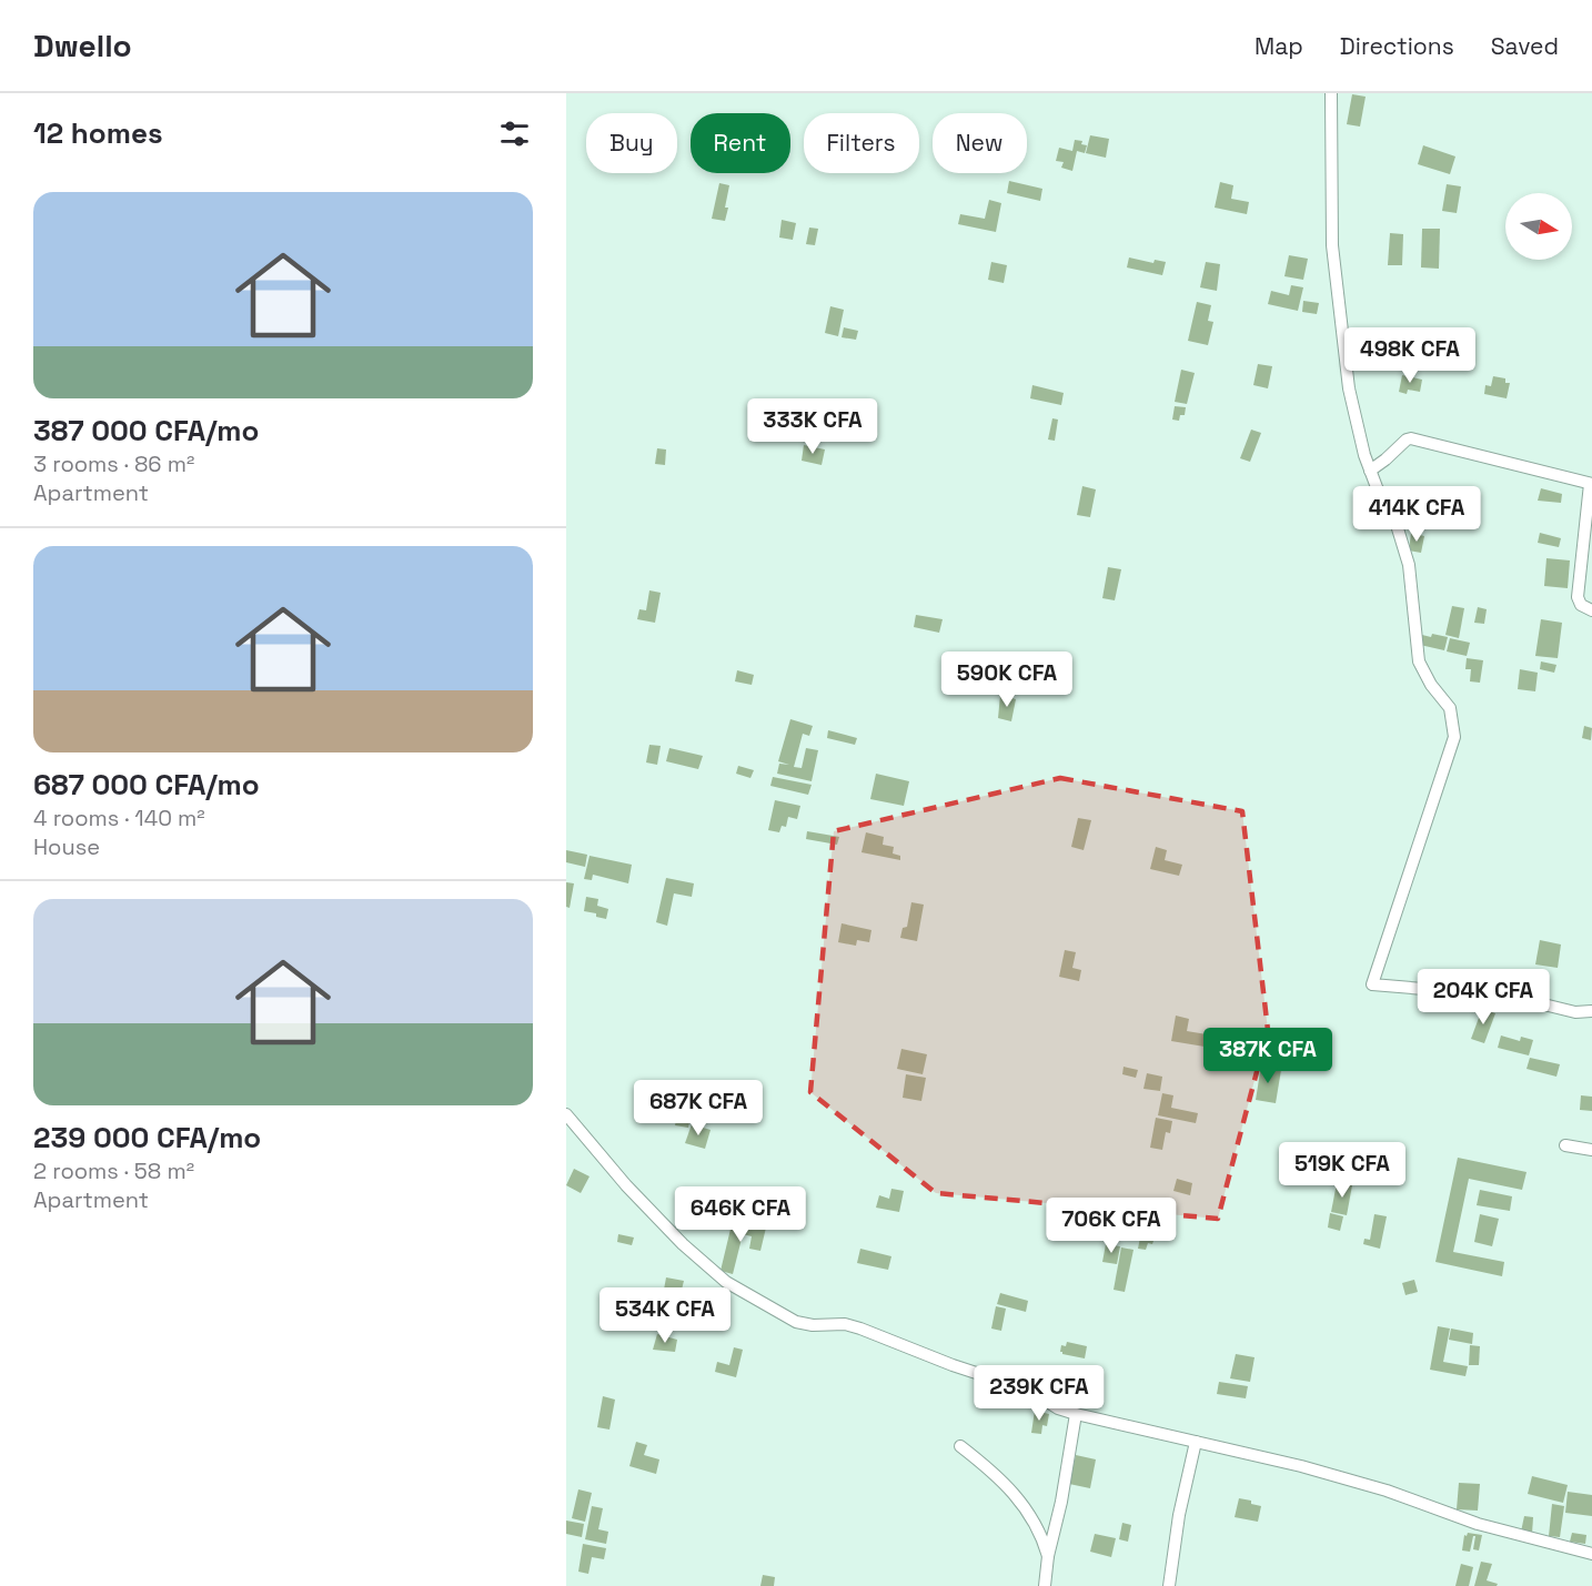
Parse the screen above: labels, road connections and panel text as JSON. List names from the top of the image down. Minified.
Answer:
{"north":"right","page":{"header":"Dwello","nav":["Map","Directions","Saved"],"heading":"12 homes","chip":["Buy","Rent","Filters","New"],"list":[{"name":"387 000 CFA/mo","note":"3 rooms · 86 m² · Apartment"},{"name":"687 000 CFA/mo","note":"4 rooms · 140 m² · House"},{"name":"239 000 CFA/mo","note":"2 rooms · 58 m² · Apartment"}],"price":["498K CFA","333K CFA","414K CFA","590K CFA","204K CFA","387K CFA","687K CFA","519K CFA","646K CFA","706K CFA","534K CFA","239K CFA"]}}
